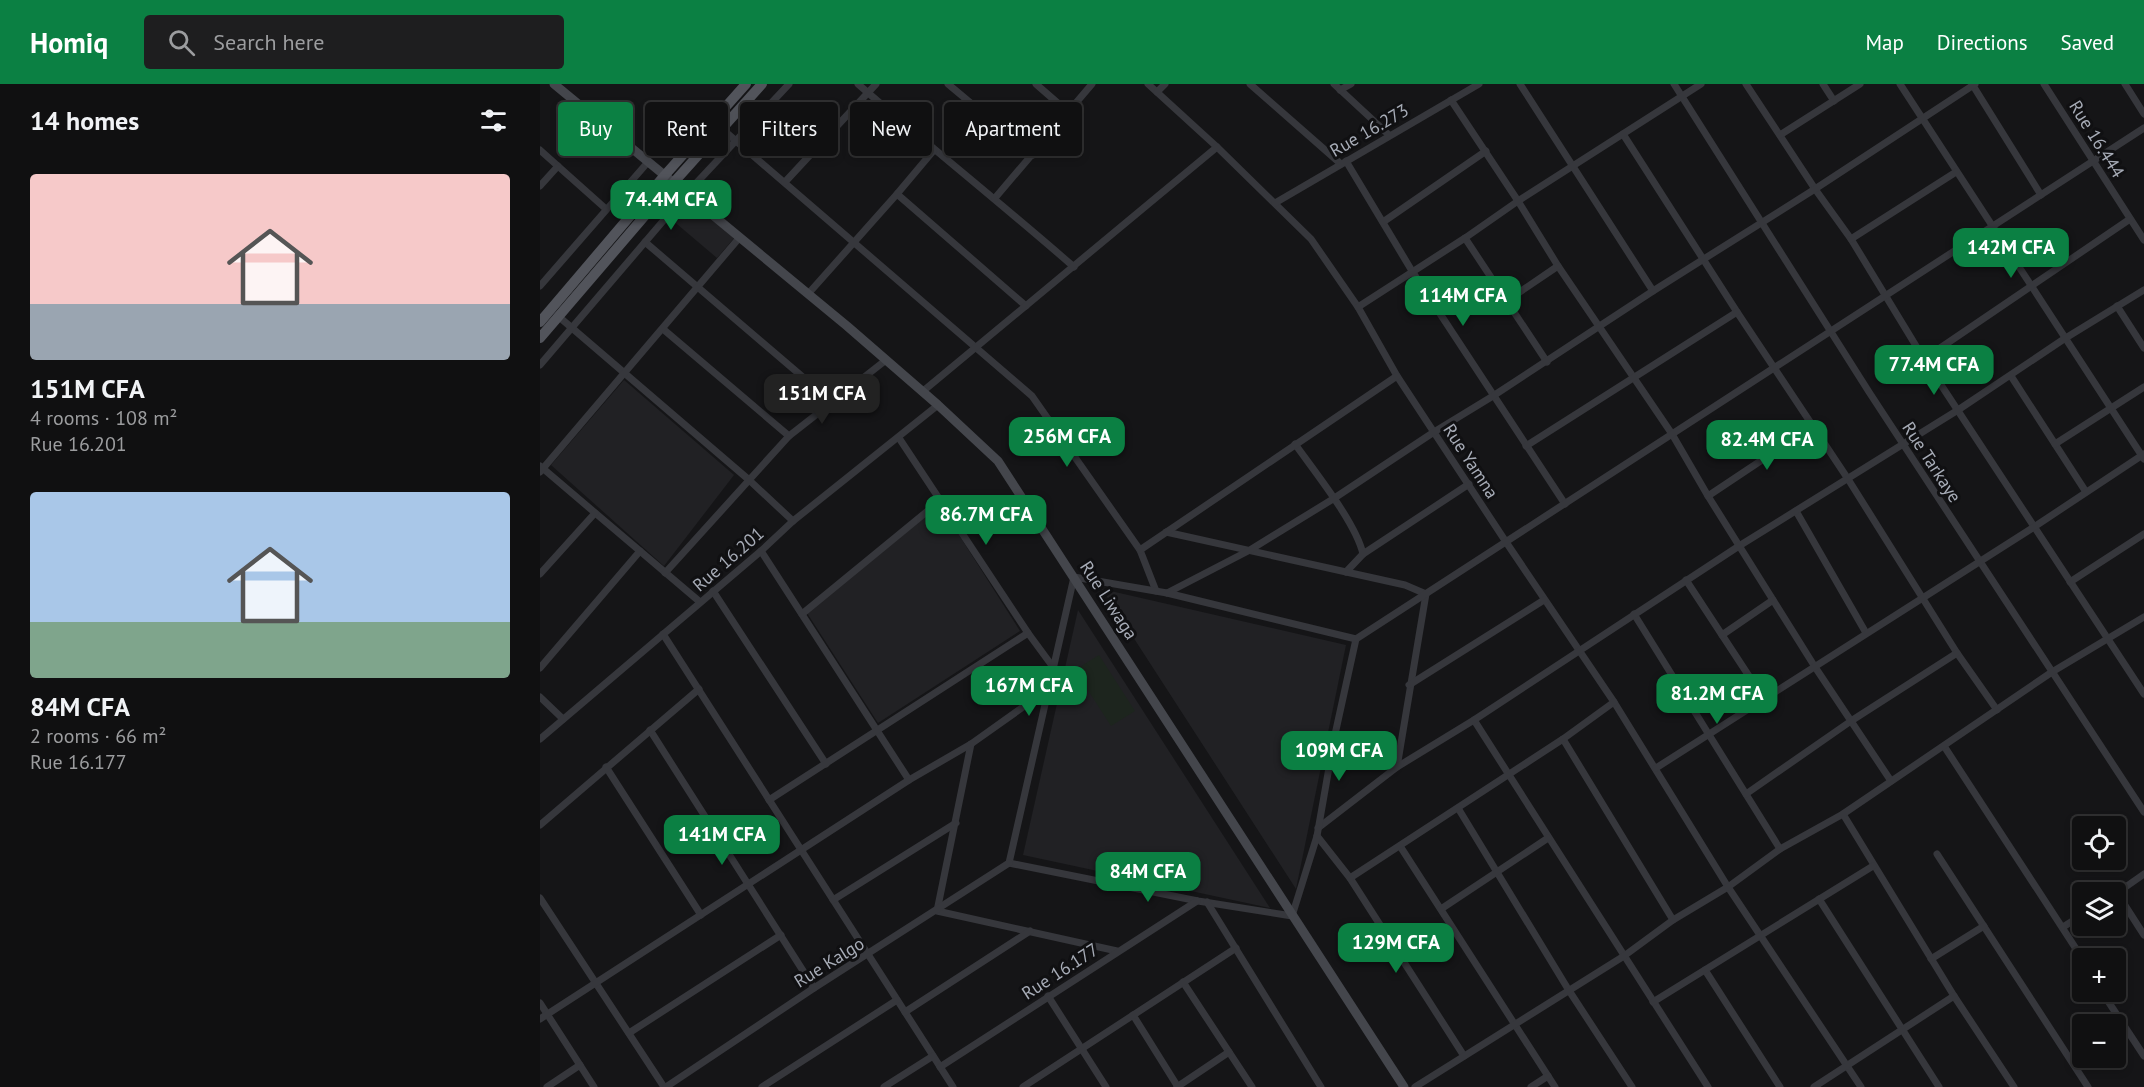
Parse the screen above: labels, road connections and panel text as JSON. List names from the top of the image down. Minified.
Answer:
{"streets":{"main road":["Rue Liwaga"],"street":["Rue 16.273","Rue 16.444","Rue Yamna","Rue Tarkaye","Rue 16.201","Rue Kalgo","Rue 16.177"]},"crossings":[["Rue 16.273","Rue Yamna"],["Rue 16.201","Rue Liwaga"]],"page":{"header":"Homiq","search":"Search here","nav":["Map","Directions","Saved"],"heading":"14 homes","chip":["Buy","Rent","Filters","New","Apartment"],"list":[{"name":"151M CFA","note":"4 rooms · 108 m² · Rue 16.201"},{"name":"84M CFA","note":"2 rooms · 66 m² · Rue 16.177"}],"price":["74.4M CFA","142M CFA","114M CFA","77.4M CFA","151M CFA","256M CFA","82.4M CFA","86.7M CFA","167M CFA","81.2M CFA","109M CFA","141M CFA","84M CFA","129M CFA"],"map_buttons":["+","−"]}}
